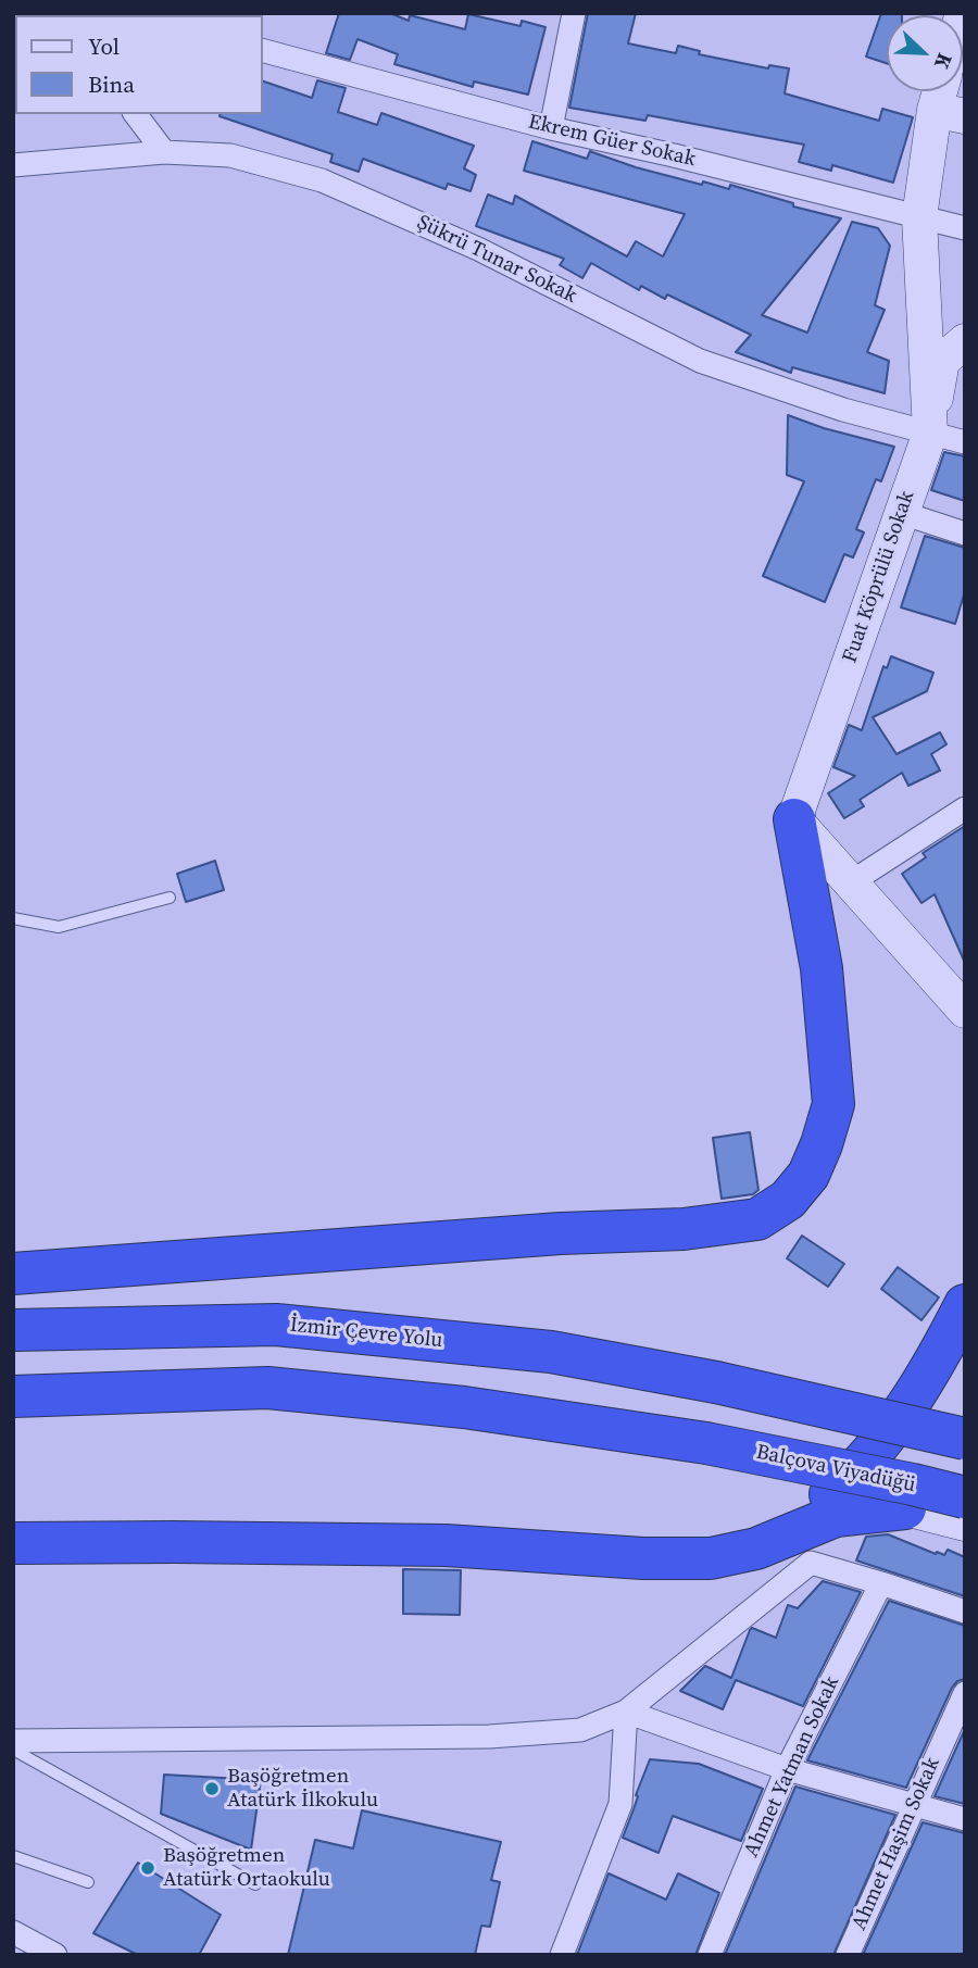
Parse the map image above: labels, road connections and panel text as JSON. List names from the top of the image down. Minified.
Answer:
{"streets":{"highway":["İzmir Çevre Yolu","Balçova Viyadüğü"],"main road":["Fuat Köprülü Sokak"],"street":["Ekrem Güer Sokak","Şükrü Tunar Sokak","Ahmet Yatman Sokak","Ahmet Haşim Sokak"]},"crossings":[["Ekrem Güer Sokak","Fuat Köprülü Sokak"],["Şükrü Tunar Sokak","Fuat Köprülü Sokak"]],"places":["Başöğretmen Atatürk İlkokulu","Başöğretmen Atatürk Ortaokulu"],"legend":["Yol","Bina"],"north":"bottom right"}
